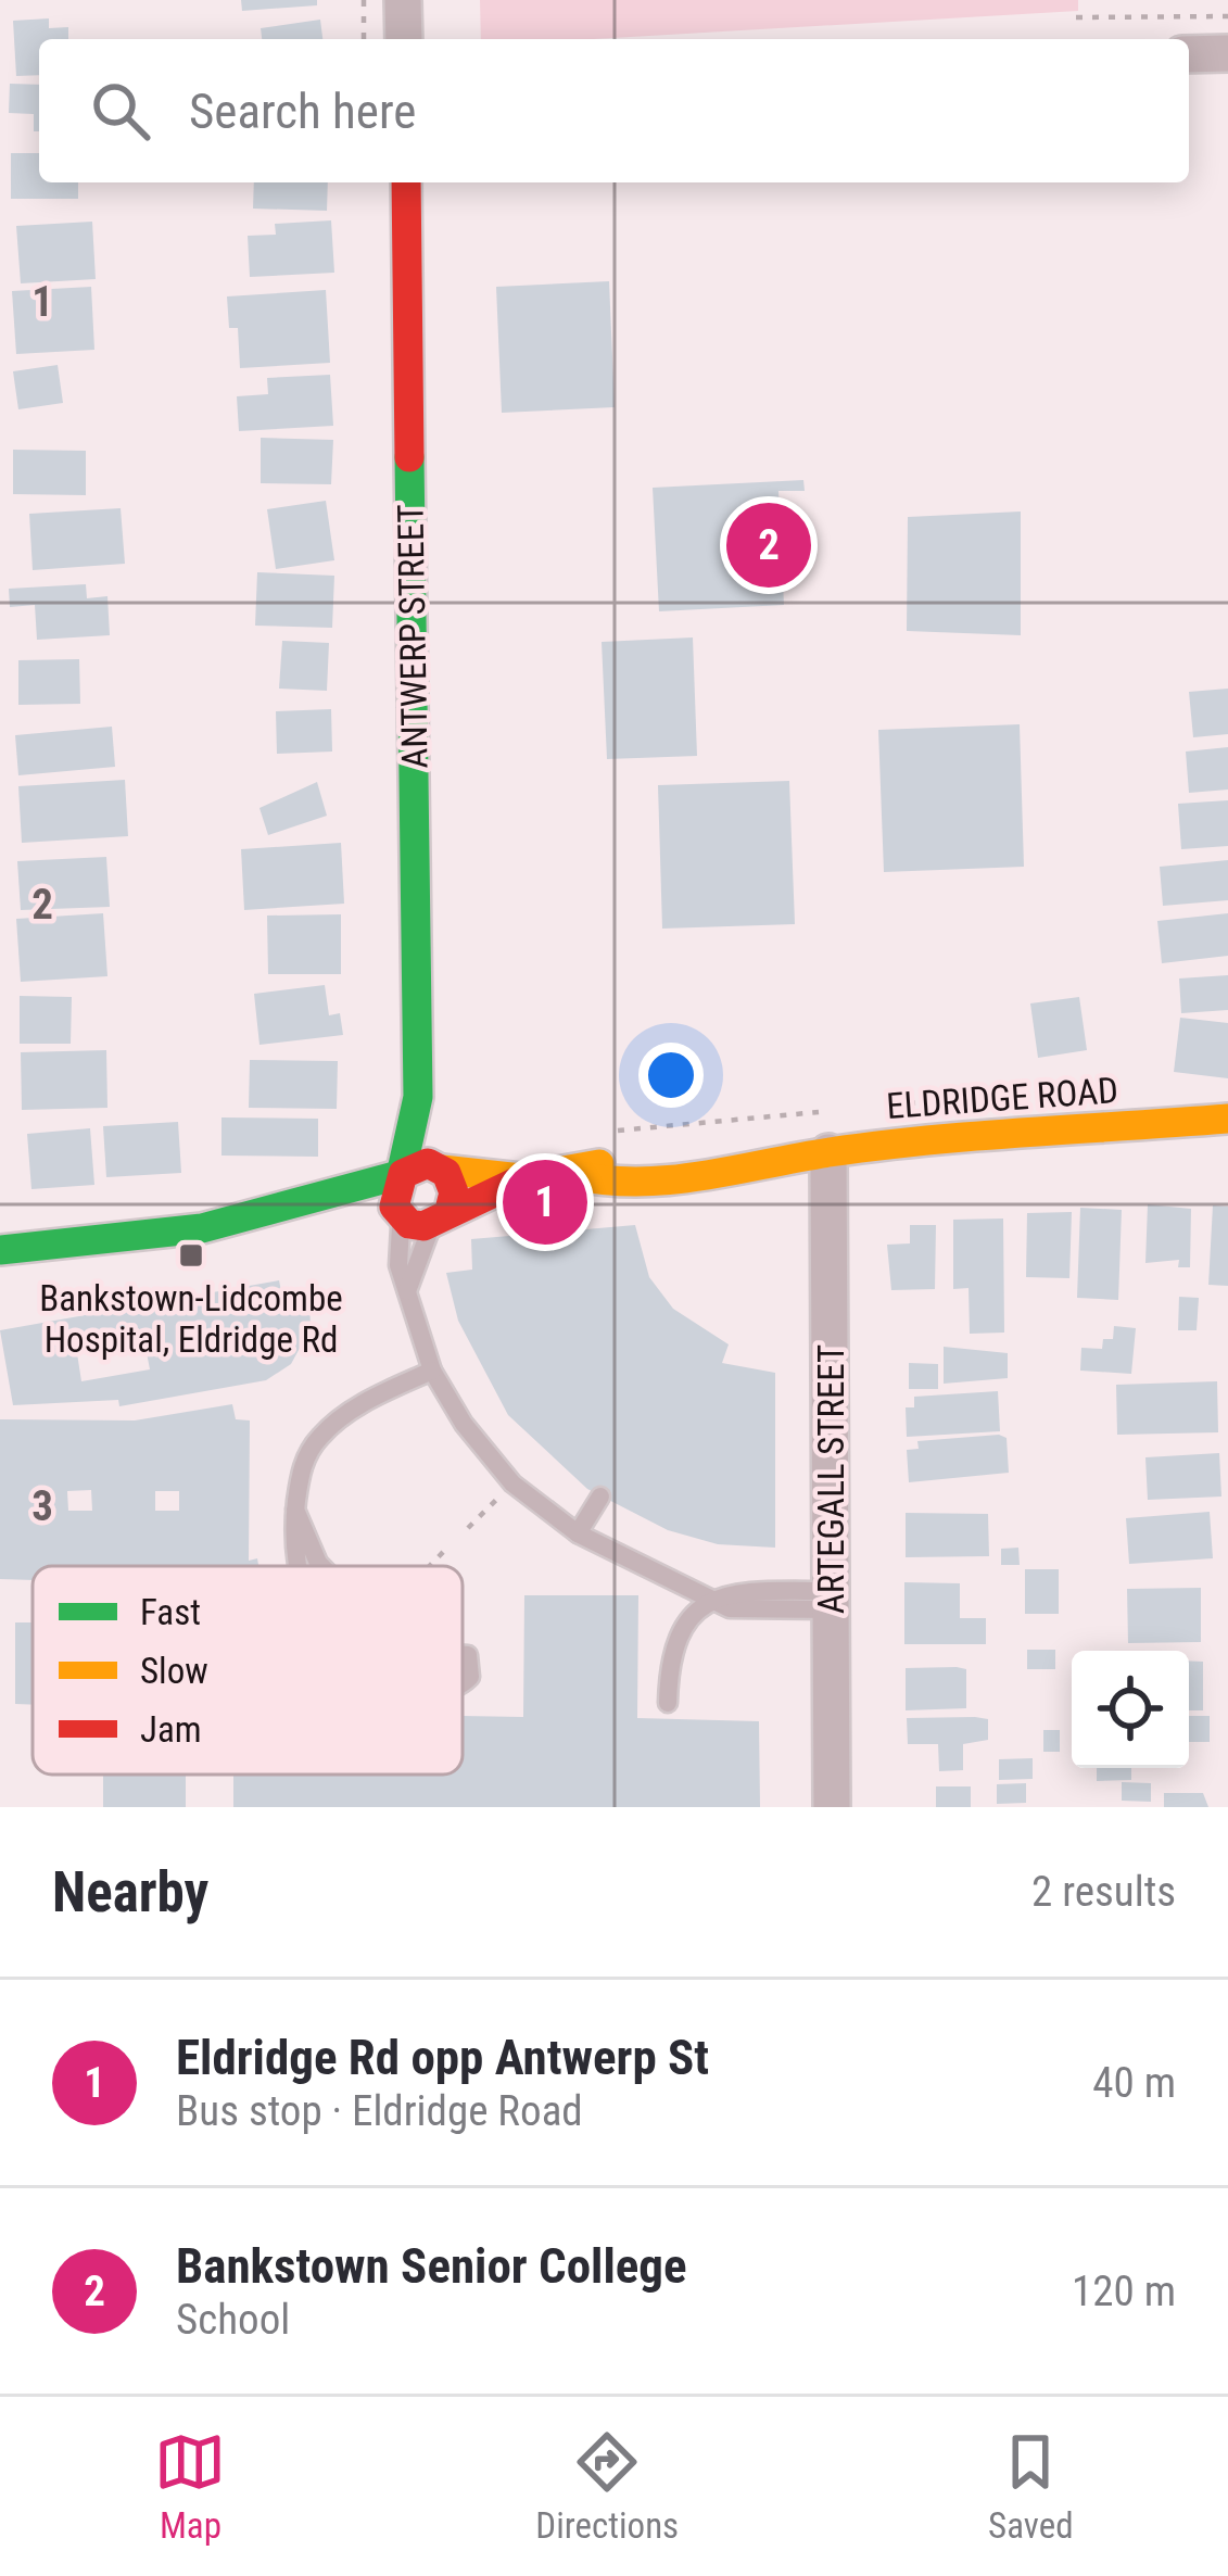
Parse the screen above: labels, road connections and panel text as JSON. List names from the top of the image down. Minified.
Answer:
{"streets":{"street":["ANTWERP STREET","ELDRIDGE ROAD","ARTEGALL STREET"]},"crossings":[["ANTWERP STREET","ELDRIDGE ROAD"],["ELDRIDGE ROAD","ARTEGALL STREET"]],"places":{"transit":["Bankstown-Lidcombe Hospital, Eldridge Rd"]},"legend":["Fast","Slow","Jam"],"page":{"search":"Search here","pins":["2","1"],"heading":["Nearby","2 results"],"list":[{"mark":"1","name":"Eldridge Rd opp Antwerp St","note":"Bus stop · Eldridge Road","value":"40 m"},{"mark":"2","name":"Bankstown Senior College","note":"School","value":"120 m"}],"nav":["Map","Directions","Saved"]},"grid":{"rows":["1","2","3"]}}
